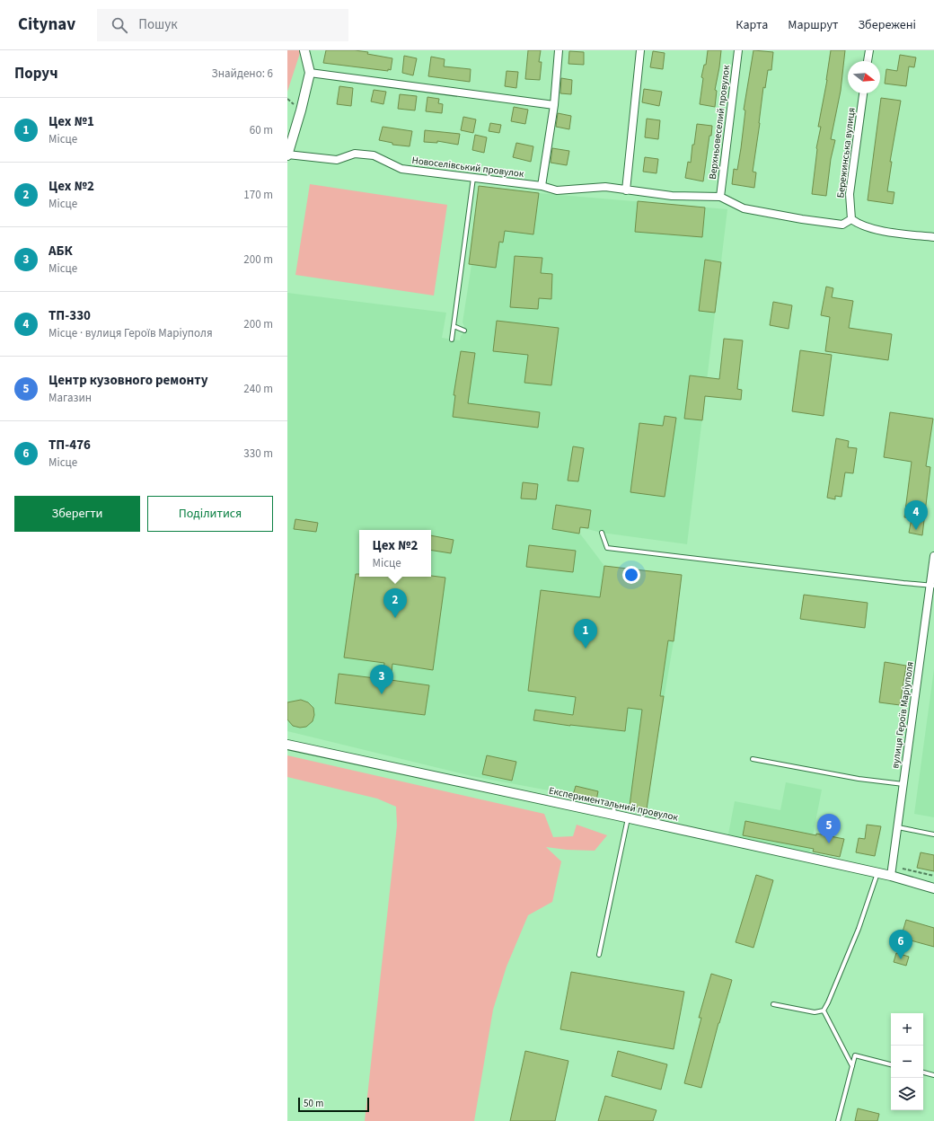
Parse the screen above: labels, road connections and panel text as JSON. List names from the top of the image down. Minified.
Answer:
{"streets":{"street":["Верхньовеселий провулок","Бережинська вулиця","Новоселівський провулок","вулиця Героїв Маріуполя","Експериментальний провулок"]},"crossings":[["Верхньовеселий провулок","Новоселівський провулок"],["вулиця Героїв Маріуполя","Експериментальний провулок"]],"scale_bar":"50 m","north":"right","page":{"header":"Citynav","search":"Пошук","nav":["Карта","Маршрут","Збережені"],"heading":["Поруч","Знайдено: 6"],"list":[{"mark":"1","name":"Цех №1","note":"Місце","value":"60 m"},{"mark":"2","name":"Цех №2","note":"Місце","value":"170 m"},{"mark":"3","name":"АБК","note":"Місце","value":"200 m"},{"mark":"4","name":"ТП-330","note":"Місце · вулиця Героїв Маріуполя","value":"200 m"},{"mark":"5","name":"Центр кузовного ремонту","note":"Магазин","value":"240 m"},{"mark":"6","name":"ТП-476","note":"Місце","value":"330 m"}],"buttons":["Зберегти","Поділитися"],"pins":["4","2","1","3","5","6"],"popup":["Цех №2","Місце"],"map_buttons":["+","−"],"scale":"50 m"}}
